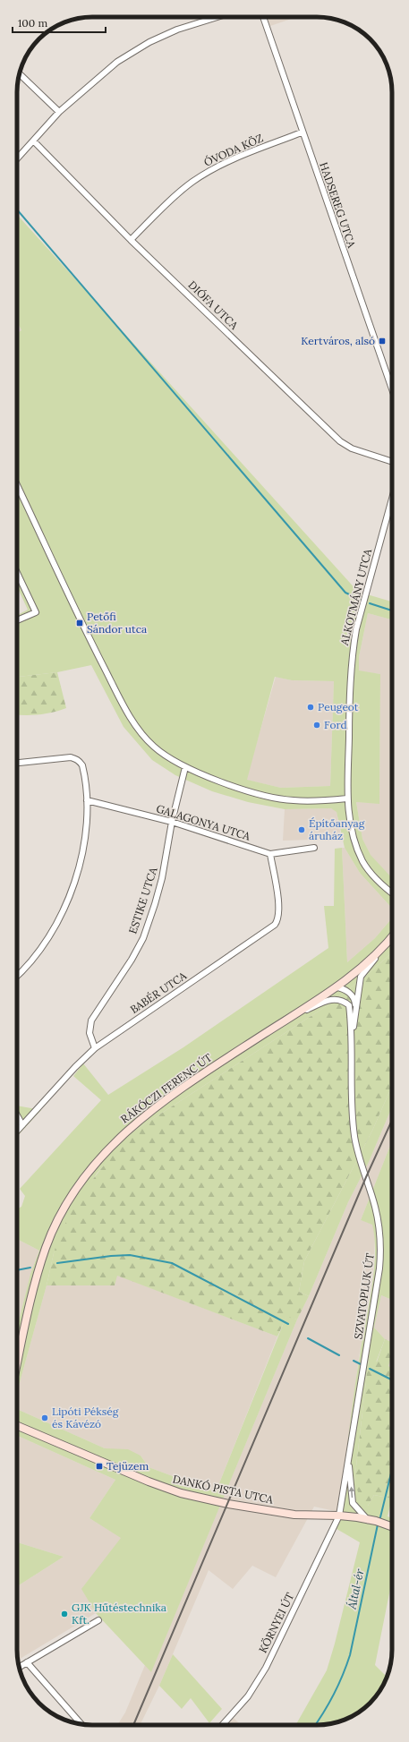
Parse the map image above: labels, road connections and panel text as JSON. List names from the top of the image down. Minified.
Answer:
{"streets":{"main road":["RÁKÓCZI FERENC ÚT","DANKÓ PISTA UTCA"],"street":["ÓVODA KÖZ","HADSEREG UTCA","DIÓFA UTCA","ALKOTMÁNY UTCA","GALAGONYA UTCA","ESTIKE UTCA","BABÉR UTCA","SZVATOPLUK ÚT","KÖRNYEI ÚT"]},"crossings":[["ÓVODA KÖZ","HADSEREG UTCA"],["ÓVODA KÖZ","DIÓFA UTCA"],["GALAGONYA UTCA","ESTIKE UTCA"],["GALAGONYA UTCA","BABÉR UTCA"],["ESTIKE UTCA","BABÉR UTCA"],["RÁKÓCZI FERENC ÚT","SZVATOPLUK ÚT"],["SZVATOPLUK ÚT","DANKÓ PISTA UTCA"],["SZVATOPLUK ÚT","KÖRNYEI ÚT"],["DANKÓ PISTA UTCA","KÖRNYEI ÚT"]],"water":["Által-ér"],"places":{"transit":["Kertváros, alsó","Petőfi Sándor utca","Tejüzem"],"other":["Peugeot","Ford","Építőanyag áruház","Lipóti Pékség és Kávézó","GJK Hűtéstechnika Kft."]},"scale_bar":"100 m"}
